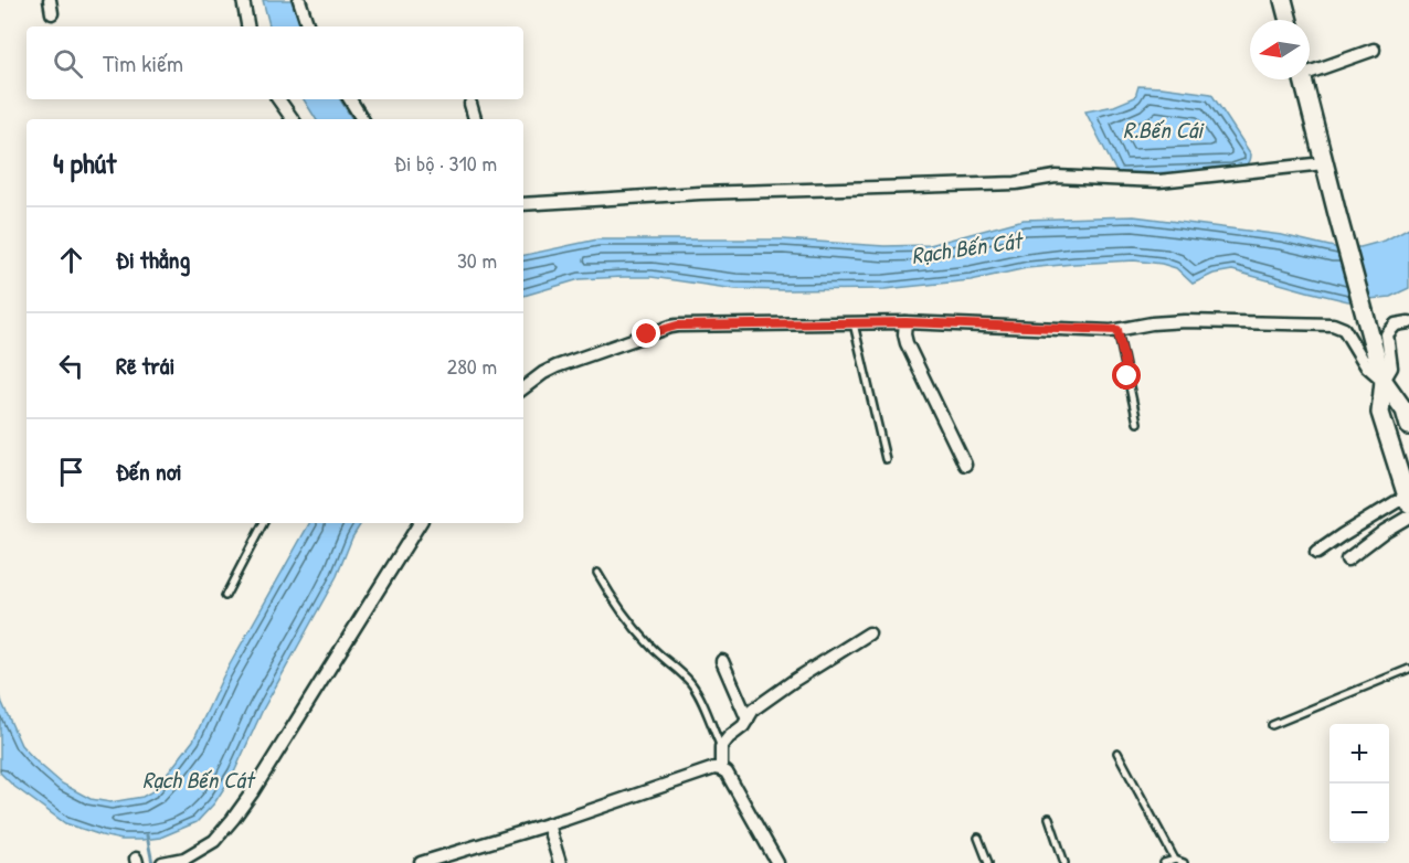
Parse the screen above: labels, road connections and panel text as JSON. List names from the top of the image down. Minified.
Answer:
{"water":["R.Bến Cái","Rạch Bến Cát"],"north":"left","page":{"search":"Tìm kiếm","heading":["4 phút","Đi bộ · 310 m"],"list":[["Đi thẳng","30 m"],["Rẽ trái","280 m"],"Đến nơi"],"map_buttons":["+","−"]}}
